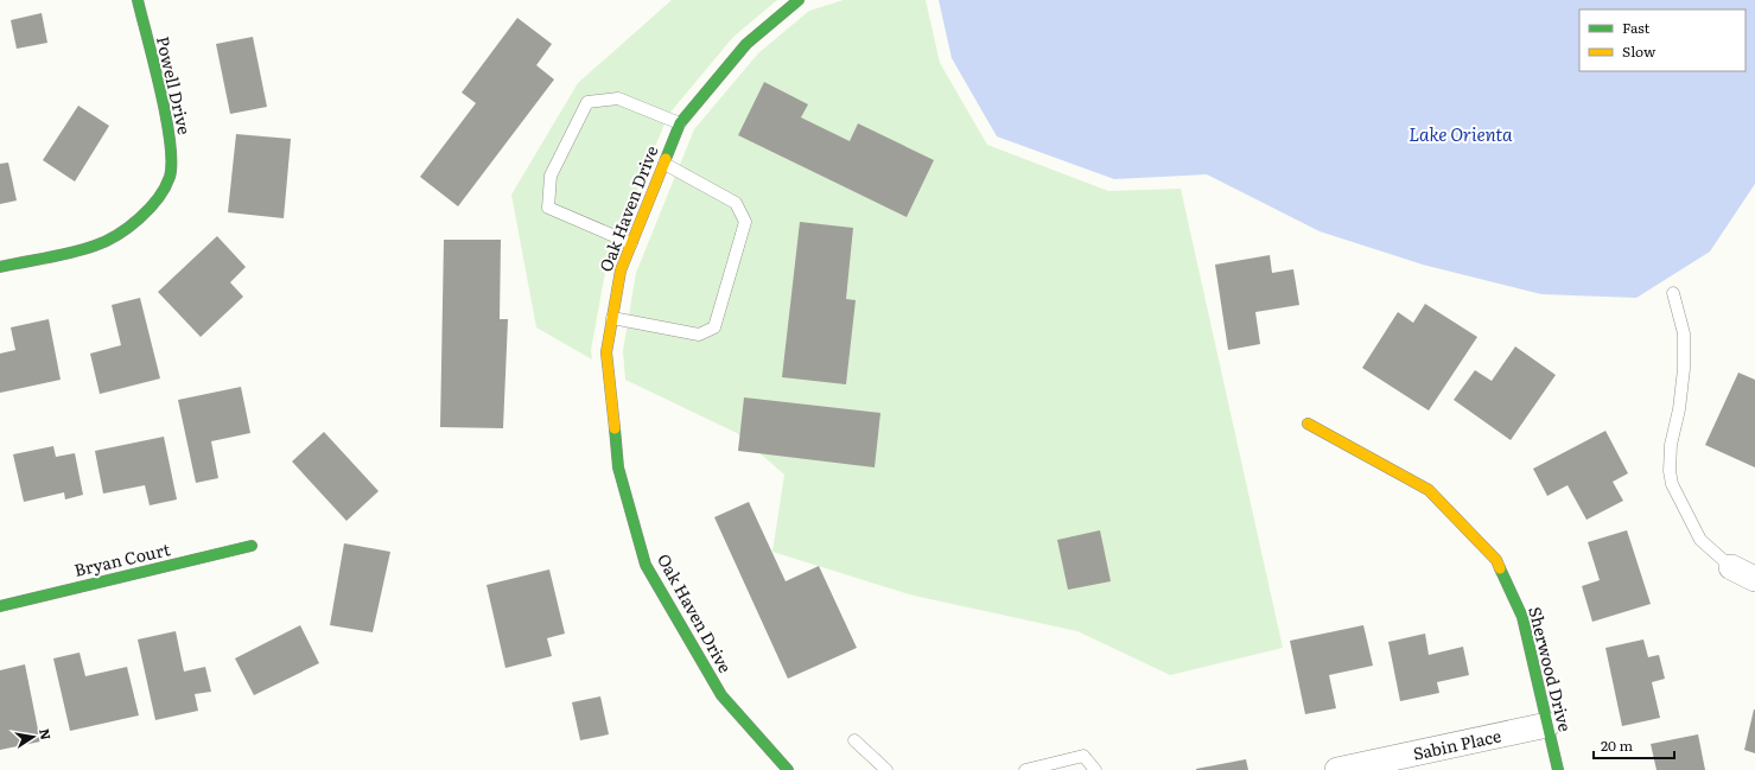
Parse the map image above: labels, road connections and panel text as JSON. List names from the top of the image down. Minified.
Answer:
{"streets":{"street":["Powell Drive","Oak Haven Drive","Bryan Court","Sherwood Drive","Sabin Place"]},"crossings":[["Sherwood Drive","Sabin Place"]],"water":["Lake Orienta"],"legend":["Fast","Slow"],"scale_bar":"20 m","north":"right"}
